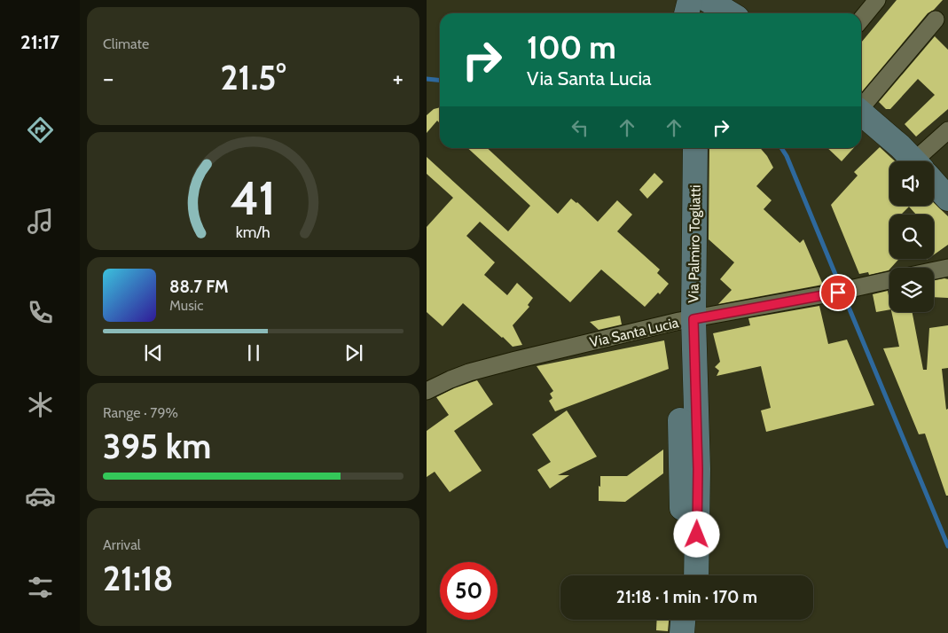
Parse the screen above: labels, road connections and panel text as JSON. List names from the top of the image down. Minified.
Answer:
{"streets":{"main road":["Via Palmiro Togliatti"],"street":["Via Santa Lucia"]},"crossings":[["Via Palmiro Togliatti","Via Santa Lucia"]],"page":{"tabs":"21:17","tile":["Climate",["Range · 79%","395 km"],["Arrival","21:18"]],"turn":["100 m","Via Santa Lucia"],"heat":["−","21.5°","+"],"song":["88.7 FM","Music"],"limit":"50","trip":"21:18 · 1 min · 170 m","gauge":["41","km/h"]}}
